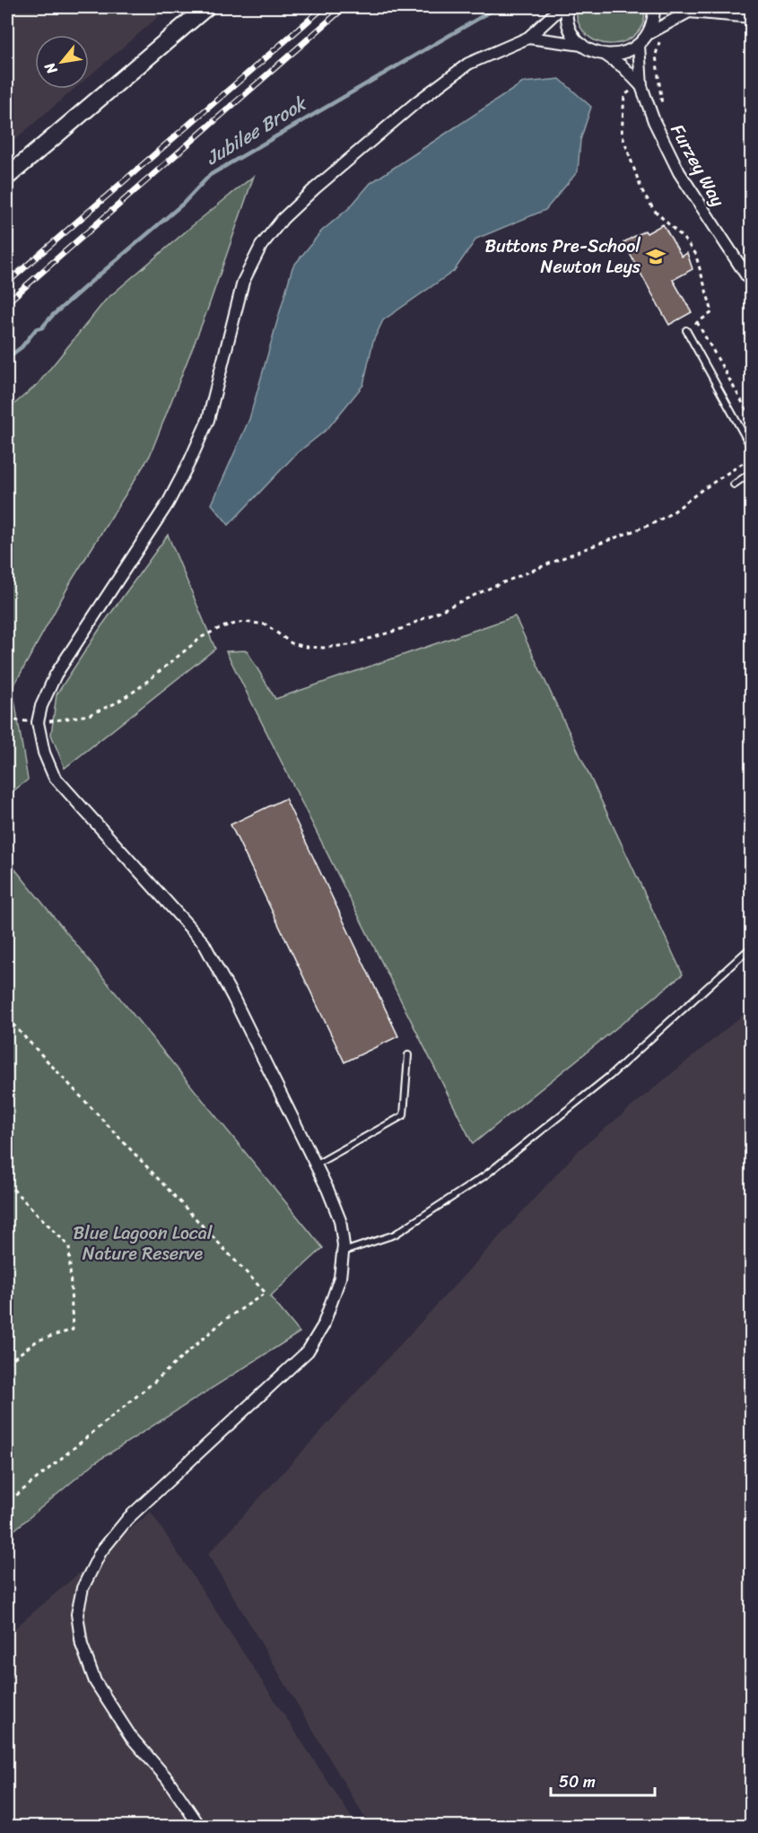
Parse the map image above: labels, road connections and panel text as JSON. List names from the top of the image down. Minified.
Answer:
{"streets":{"street":["Furzey Way"]},"water":["Jubilee Brook"],"parks":["Blue Lagoon Local Nature Reserve"],"places":{"school or university":["Buttons Pre-School Newton Leys"]},"scale_bar":"50 m","north":"bottom left"}
